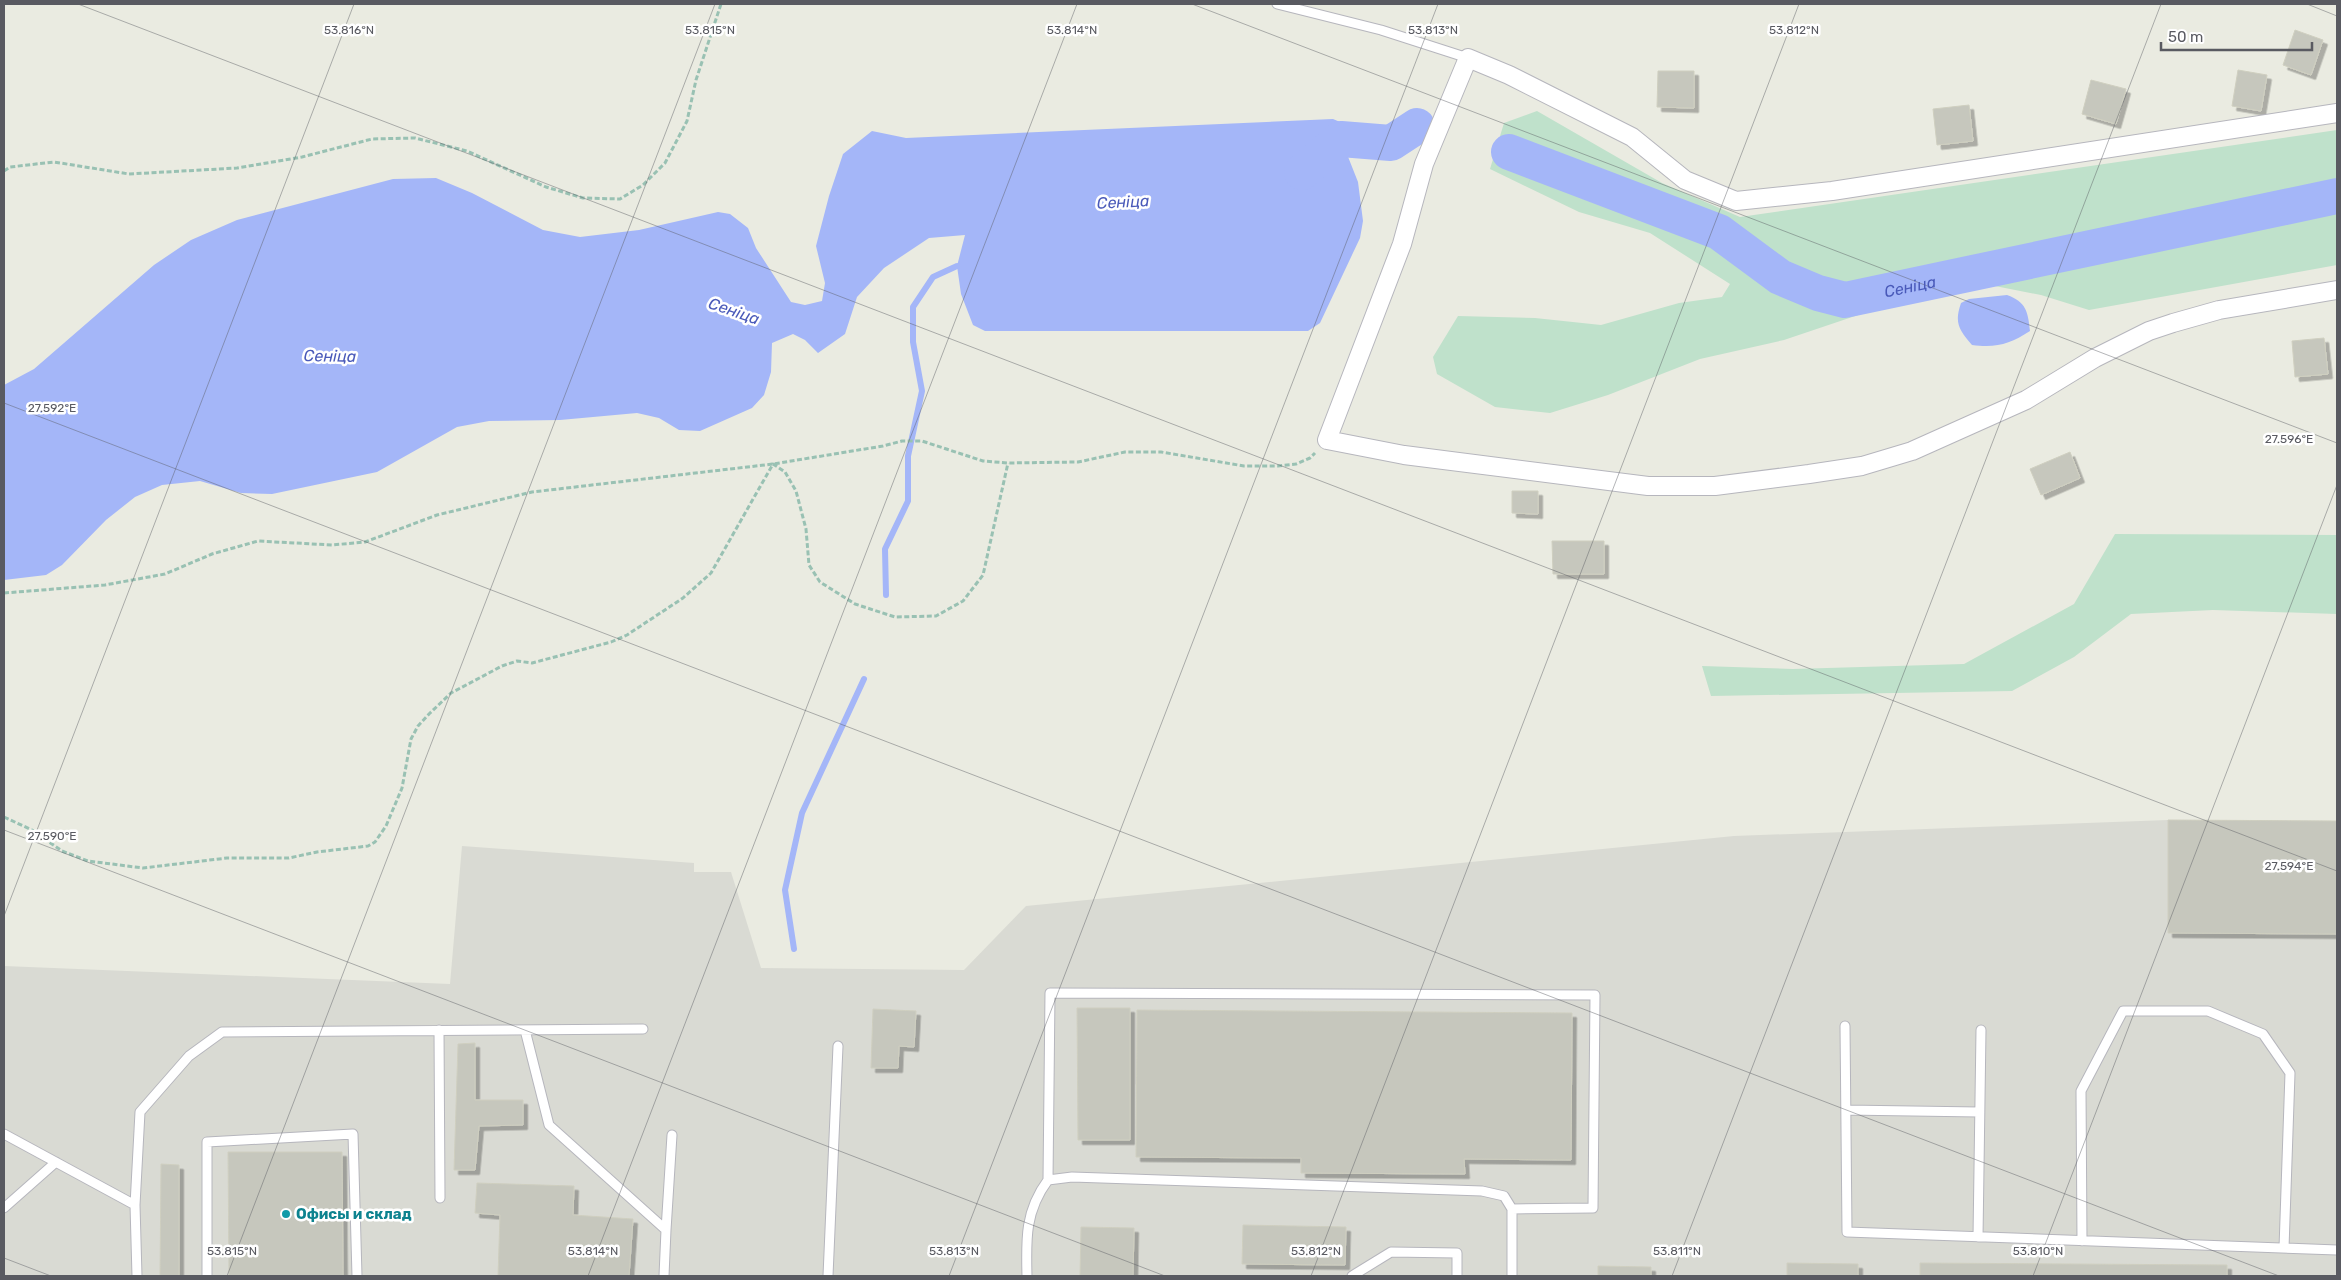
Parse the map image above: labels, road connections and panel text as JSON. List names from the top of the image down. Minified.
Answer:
{"water":["Сеніца"],"places":["Офисы и склад"],"scale_bar":"50 m","coordinates":["53.812°N","53.816°N","53.815°N","53.814°N","53.813°N","27.592°E","27.596°E","27.590°E","27.594°E","53.811°N","53.810°N"]}
